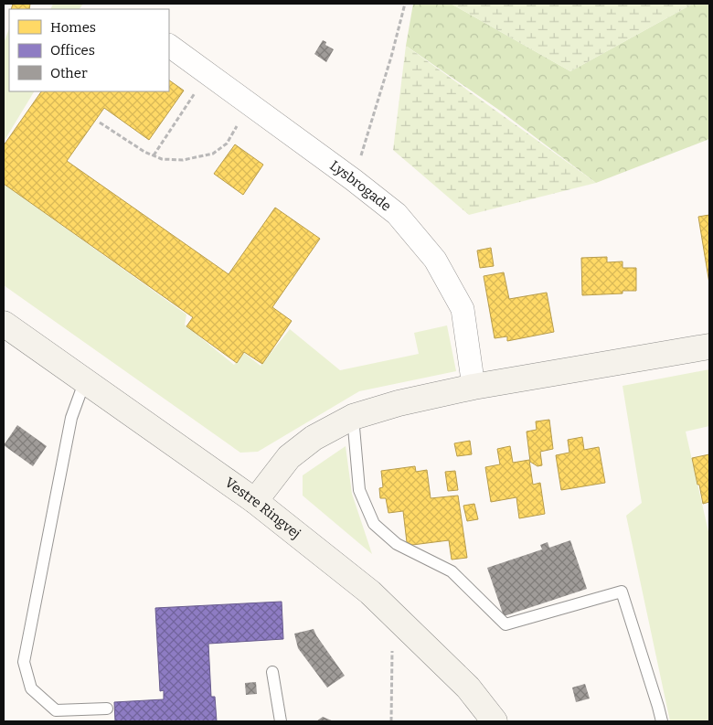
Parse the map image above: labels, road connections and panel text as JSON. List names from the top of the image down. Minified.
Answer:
{"streets":{"main road":["Vestre Ringvej"],"street":["Lysbrogade"]},"legend":["Homes","Offices","Other"]}
